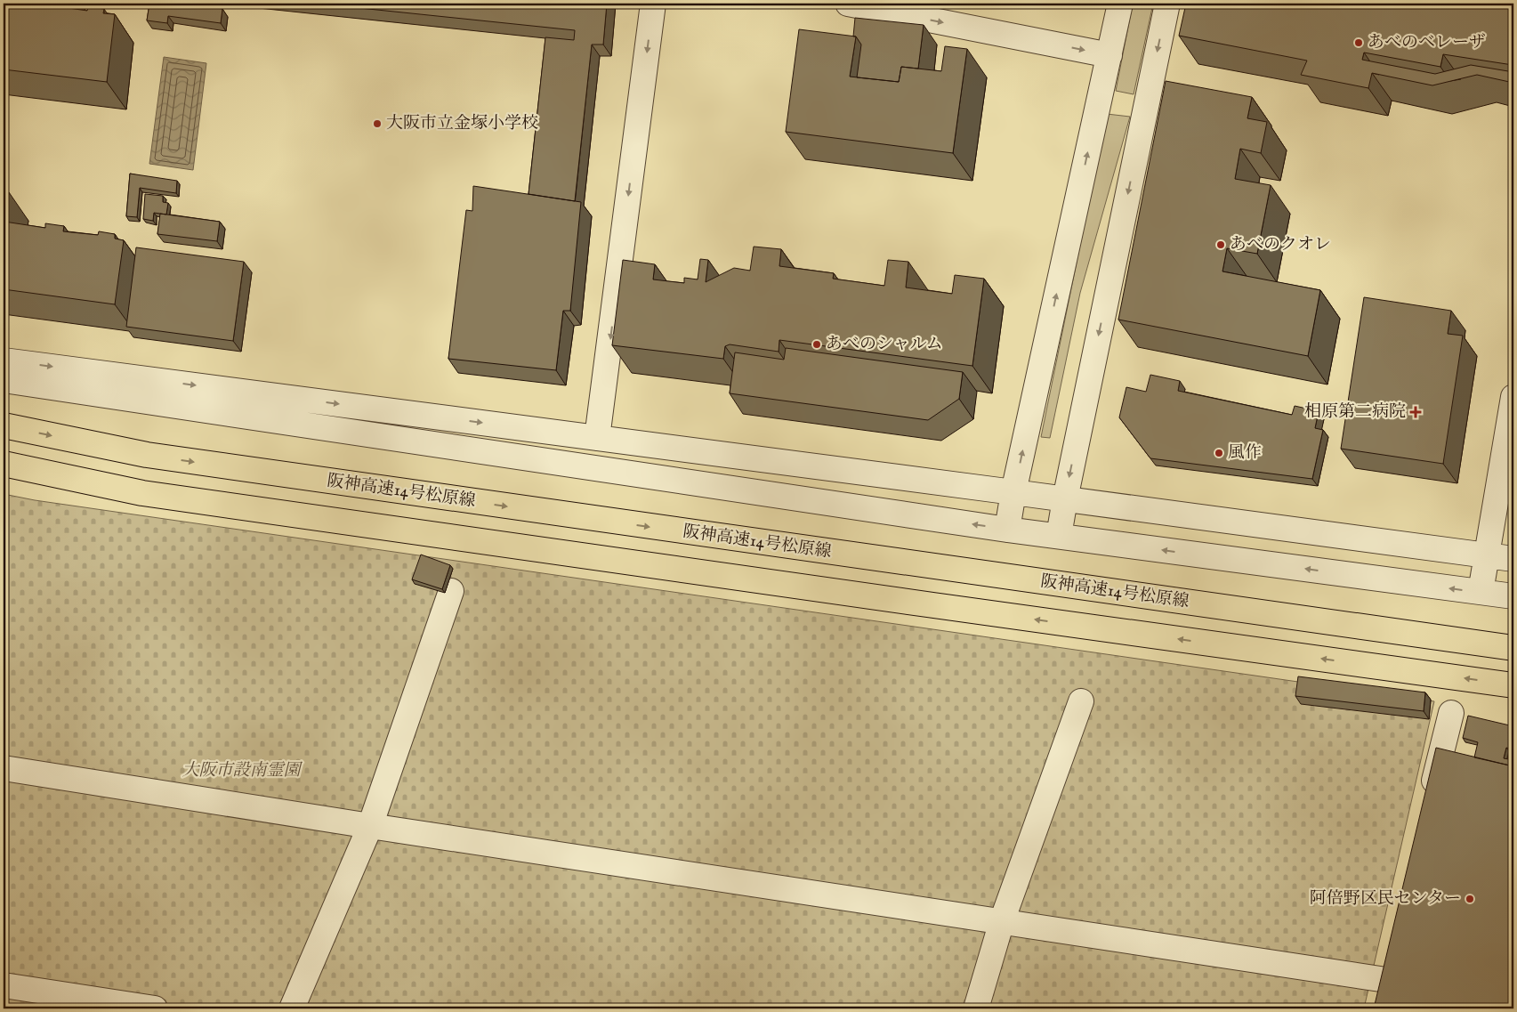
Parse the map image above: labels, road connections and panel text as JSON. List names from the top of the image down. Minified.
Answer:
{"streets":{"highway":["阪神高速14号松原線"]},"parks":["大阪市設南霊園"],"places":{"other":["あべのベレーザ","大阪市立金塚小学校","あべのクオレ","あべのシャルム","風作","阿倍野区民センター"],"health":["相原第二病院"]}}
